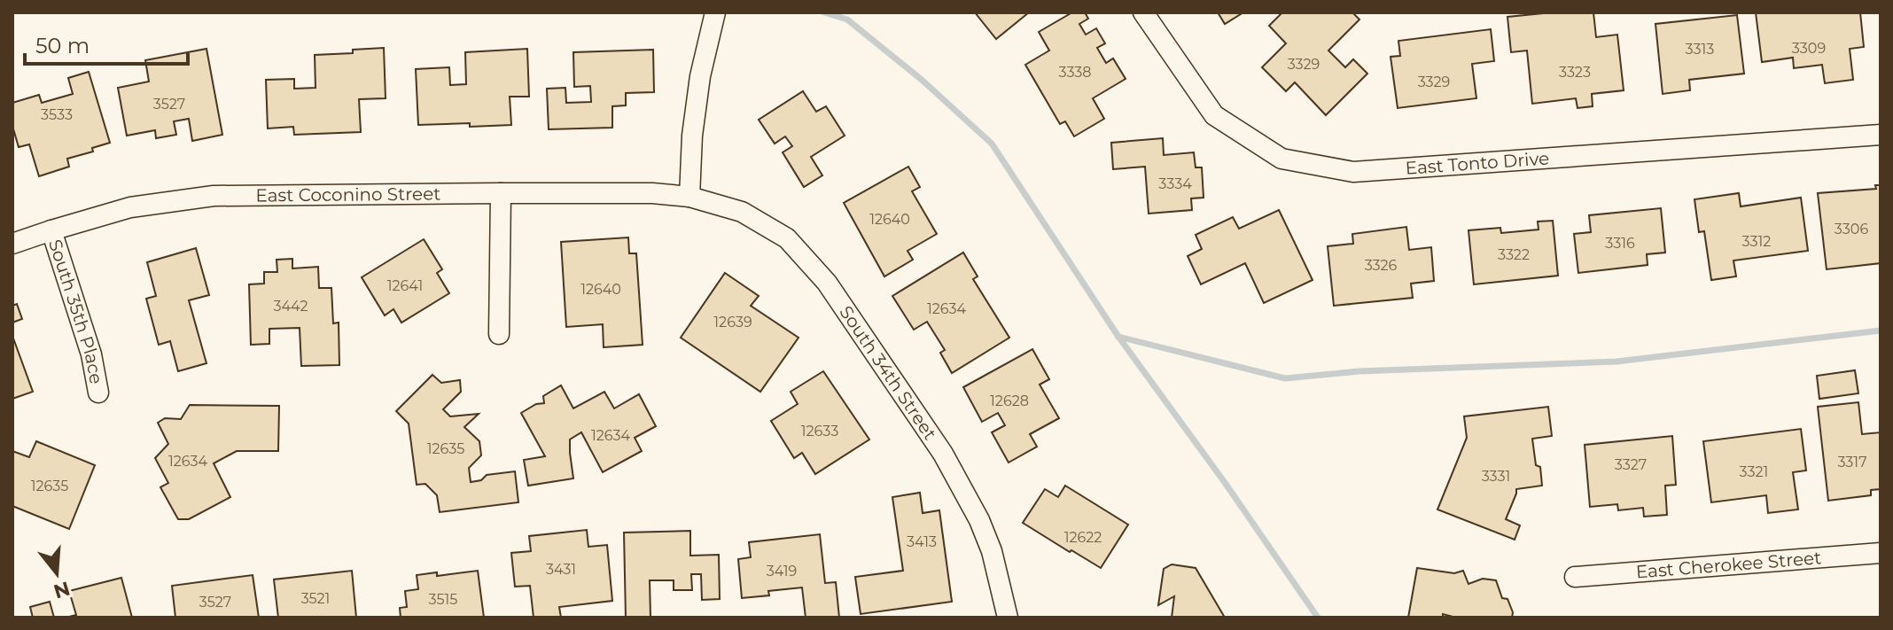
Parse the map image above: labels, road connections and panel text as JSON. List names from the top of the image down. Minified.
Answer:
{"streets":{"street":["East Tonto Drive","East Coconino Street","South 35th Place","South 34th Street","East Cherokee Street"]},"crossings":[["East Coconino Street","South 35th Place"],["East Coconino Street","South 34th Street"]],"house_numbers":["3309","3313","3329","3338","3323","3329","3527","3533","3334","12640","3306","3312","3316","3322","3326","12641","12640","3442","12634","12639","12628","12633","12634","12635","12634","3317","3327","3321","3331","12635","12622","3413","3431","3419","3521","3515","3527"],"scale_bar":"50 m","north":"bottom"}
